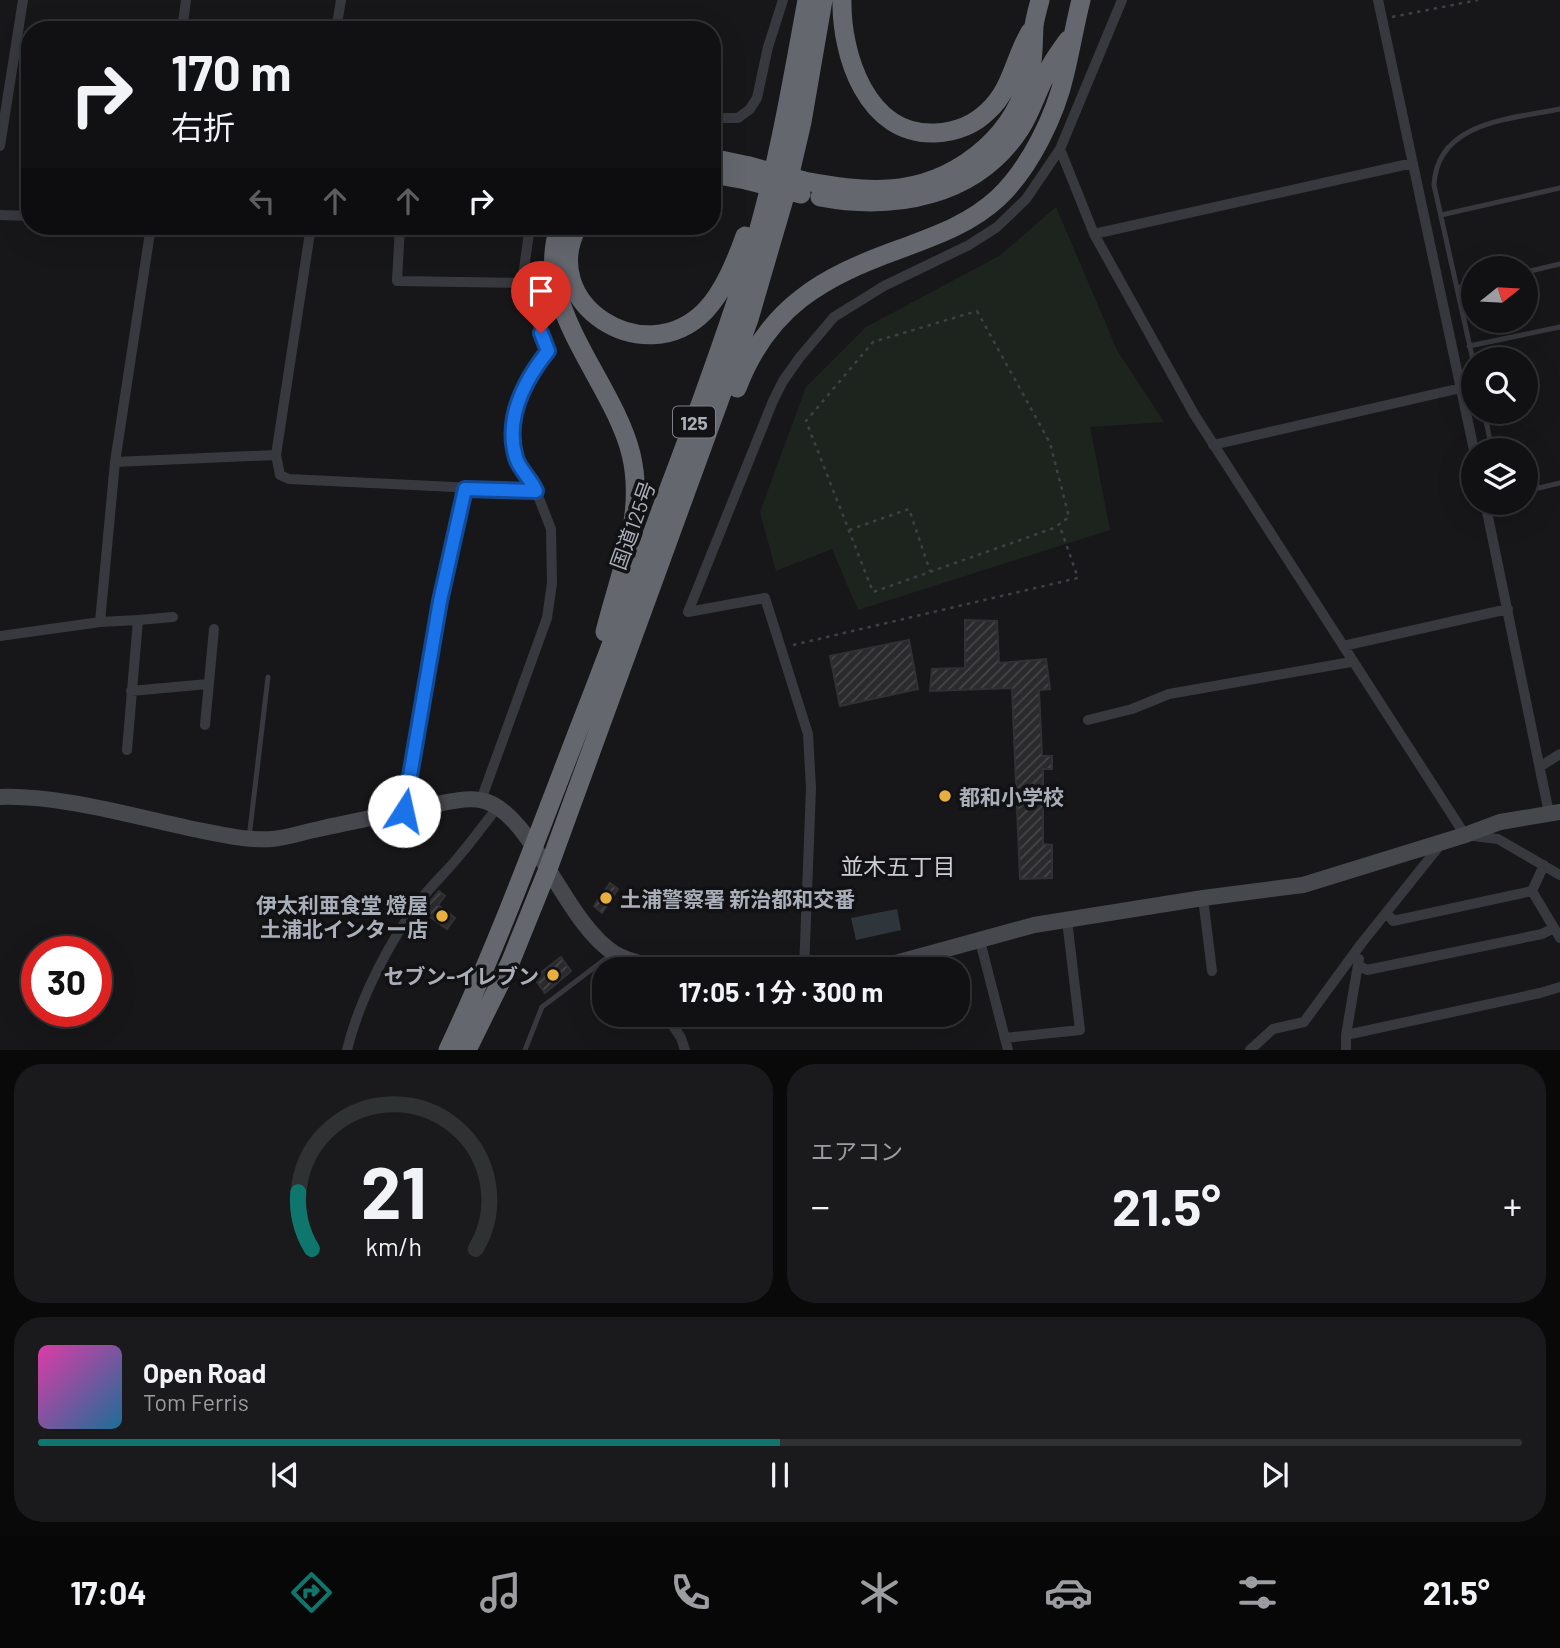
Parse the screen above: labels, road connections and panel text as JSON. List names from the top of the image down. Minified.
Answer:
{"streets":{"highway":["125","国道125号"]},"districts":["並木五丁目"],"places":["都和小学校","土浦警察署 新治都和交番","伊太利亜食堂 燈屋 土浦北インター店","セブン-イレブン"],"north":"right","page":{"turn":["170 m","右折"],"limit":"30","trip":"17:05 · 1 分 · 300 m","tile":"エアコン","heat":["−","21.5°","+"],"song":["Open Road","Tom Ferris"],"tabs":["17:04","21.5°"],"gauge":["21","km/h"]}}
